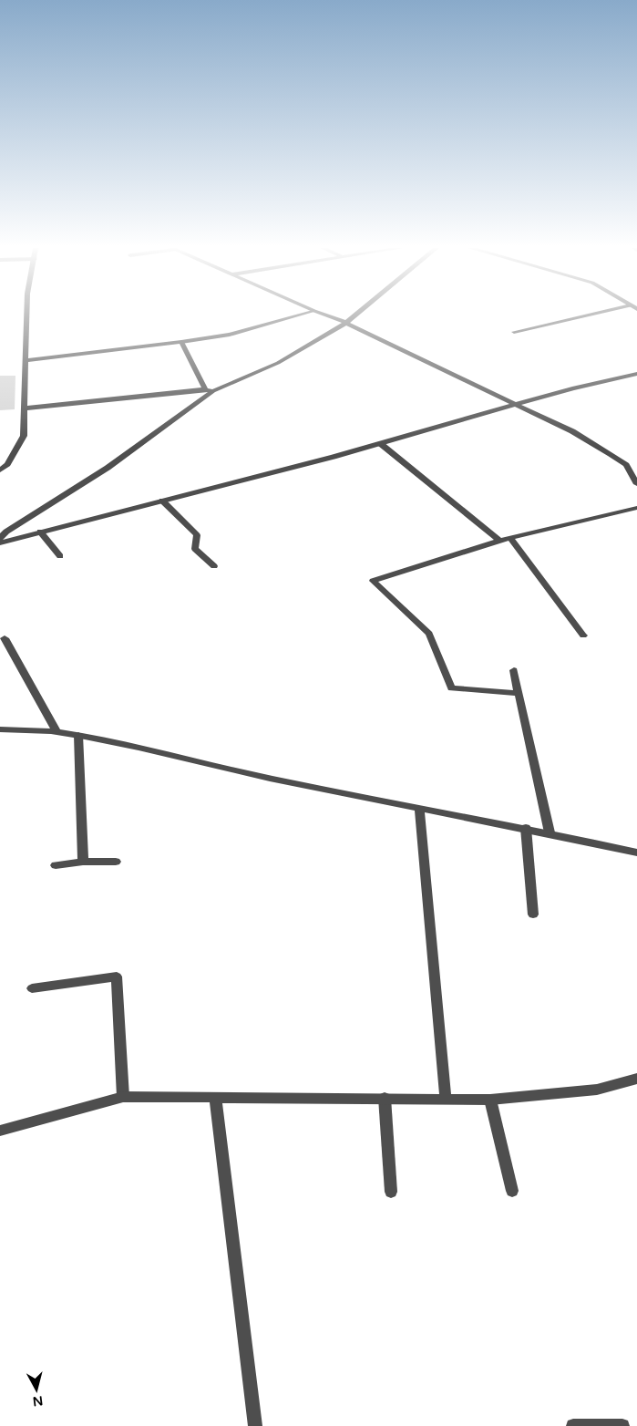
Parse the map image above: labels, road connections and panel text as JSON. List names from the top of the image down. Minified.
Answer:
{"north":"bottom"}
